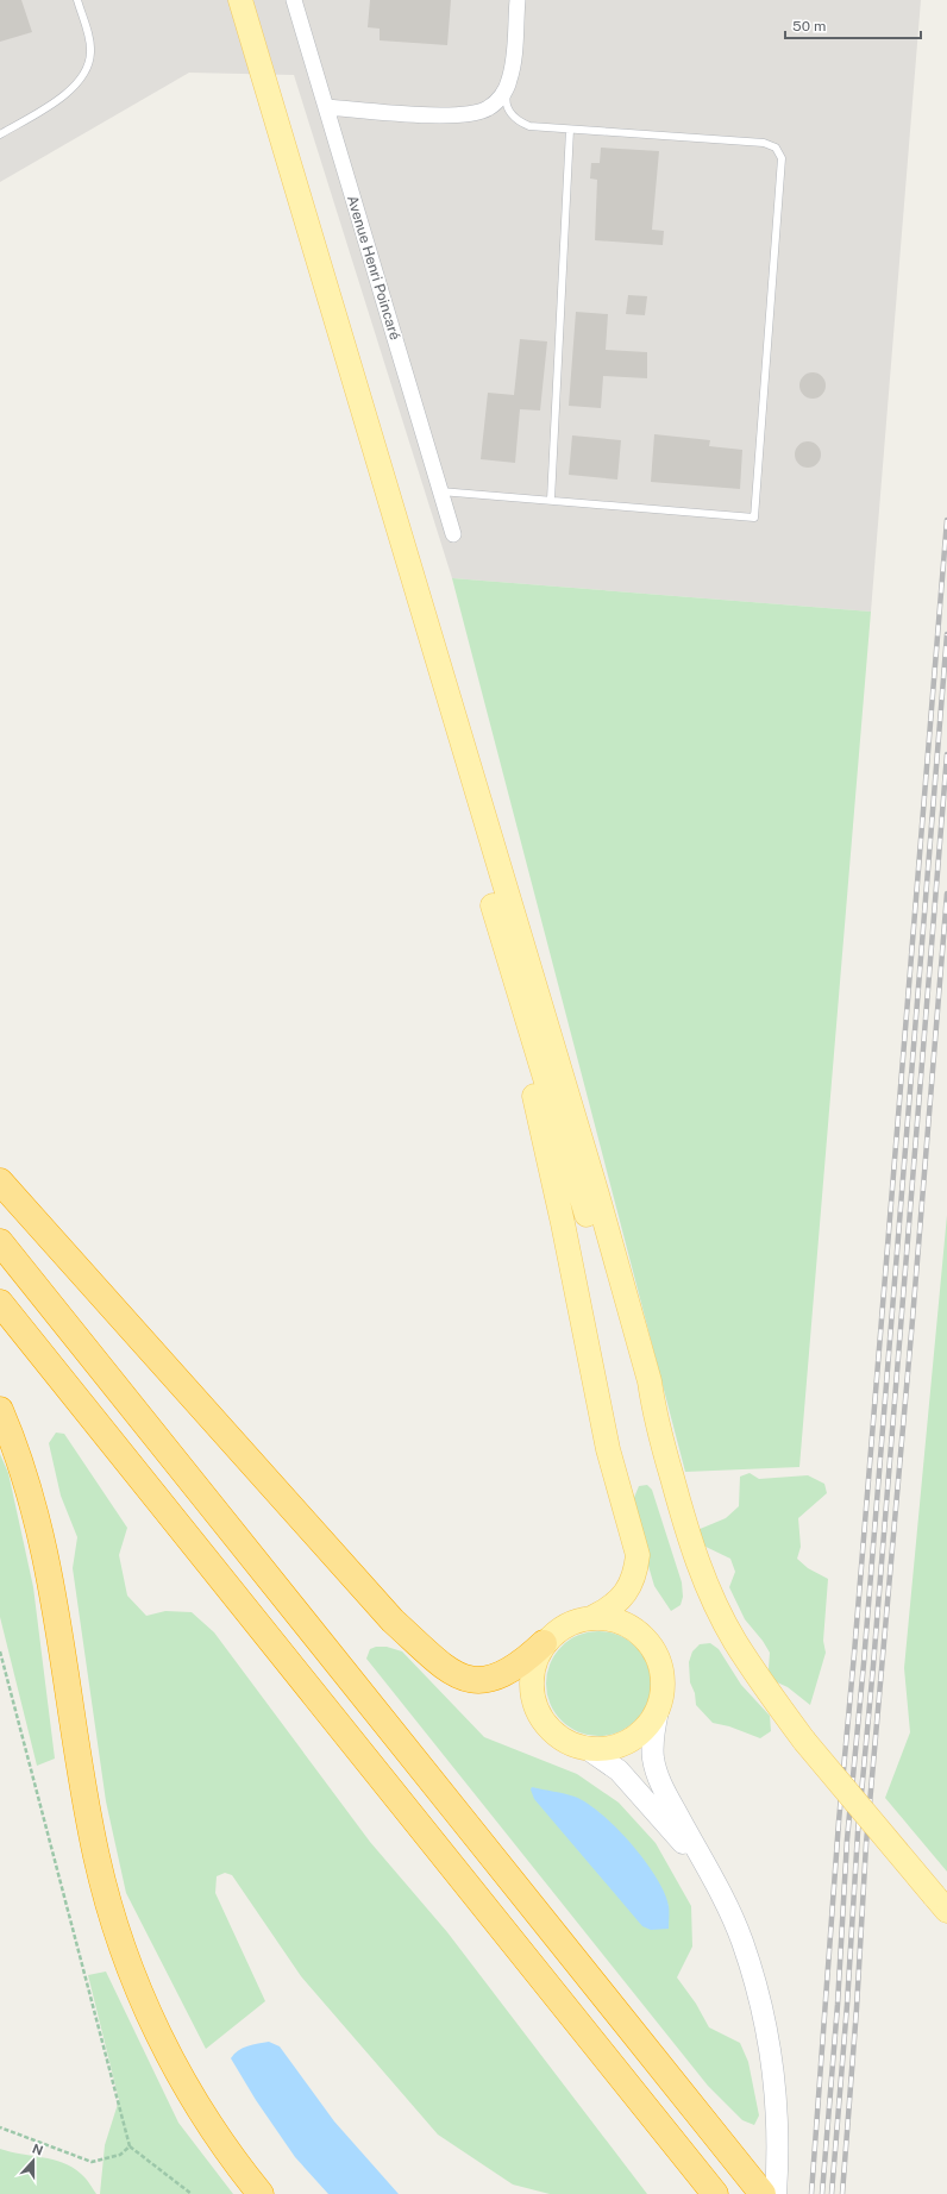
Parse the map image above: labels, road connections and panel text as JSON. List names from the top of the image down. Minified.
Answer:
{"streets":{"street":["Avenue Henri Poincaré"]},"scale_bar":"50 m","north":"top"}
